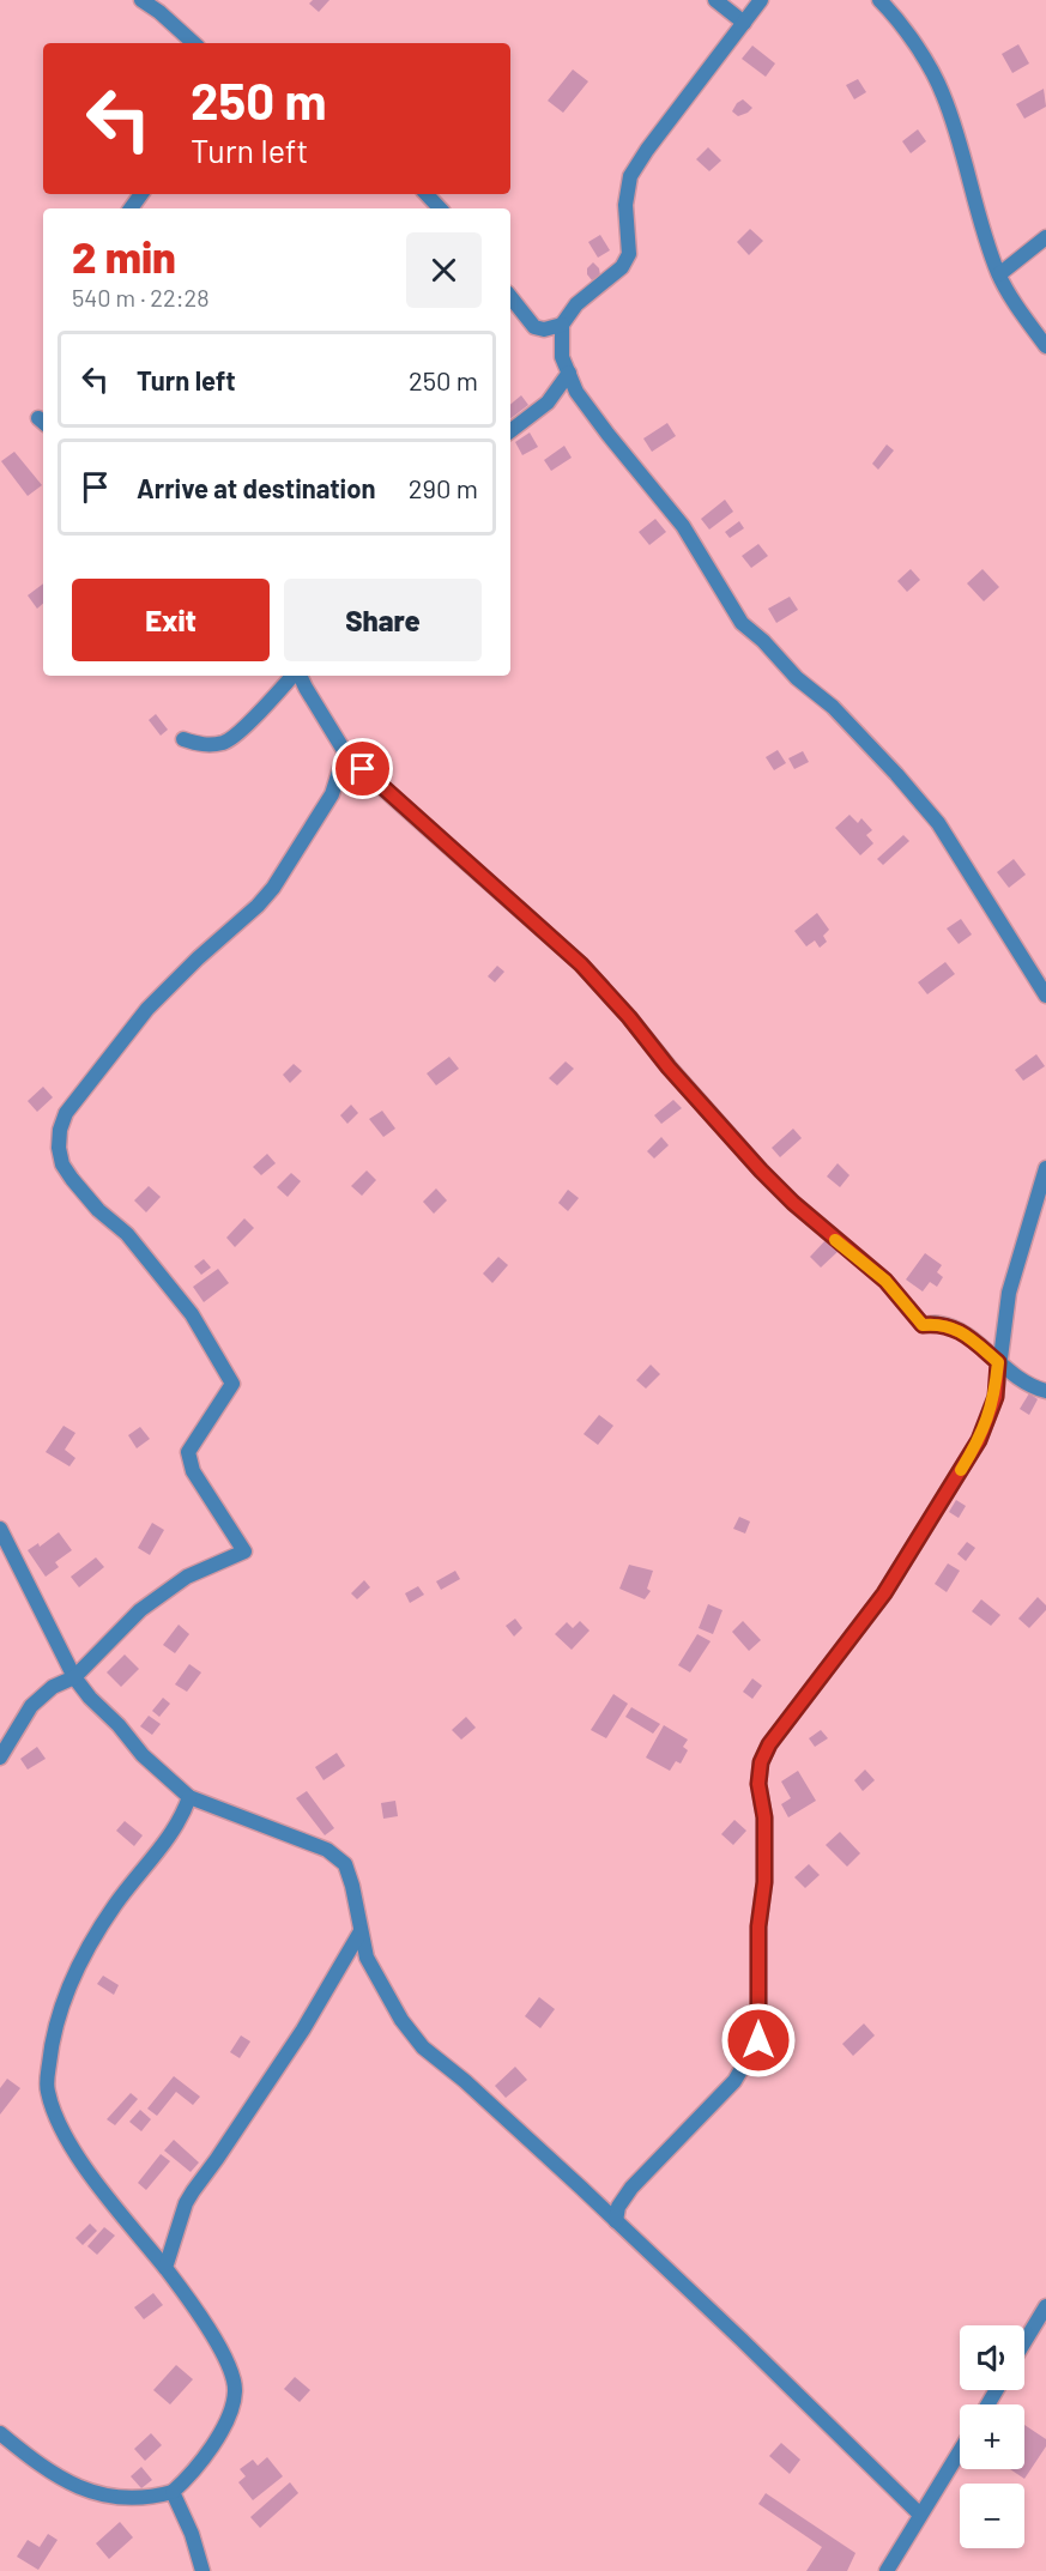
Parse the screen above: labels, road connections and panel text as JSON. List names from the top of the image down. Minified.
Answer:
{"page":{"turn":["250 m","Turn left"],"heading":["2 min","540 m · 22:28"],"list":[{"name":"Turn left","value":"250 m"},{"name":"Arrive at destination","value":"290 m"}],"buttons":["Exit","Share"],"map_buttons":["+","−"]}}
